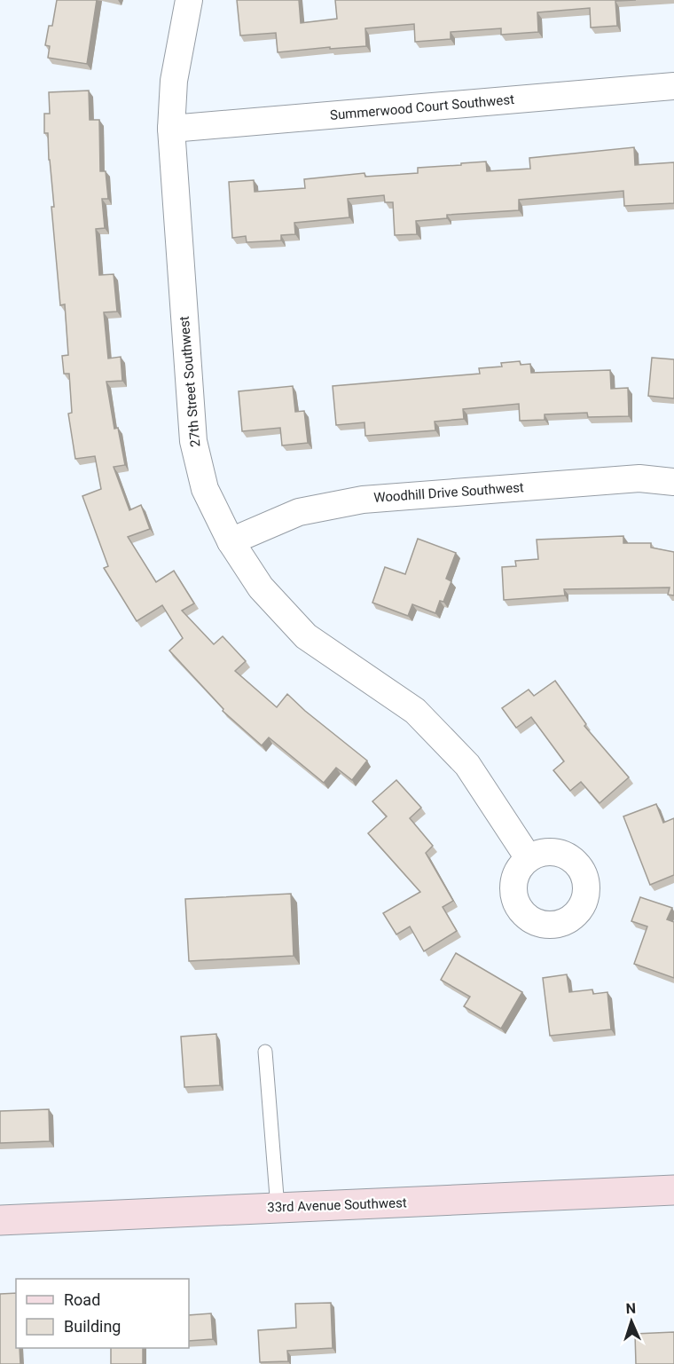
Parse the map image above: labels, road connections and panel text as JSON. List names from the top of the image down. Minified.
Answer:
{"streets":{"street":["Summerwood Court Southwest","27th Street Southwest","Woodhill Drive Southwest","33rd Avenue Southwest"]},"crossings":[["Summerwood Court Southwest","27th Street Southwest"],["27th Street Southwest","Woodhill Drive Southwest"]],"legend":["Road","Building"],"north":"top"}
